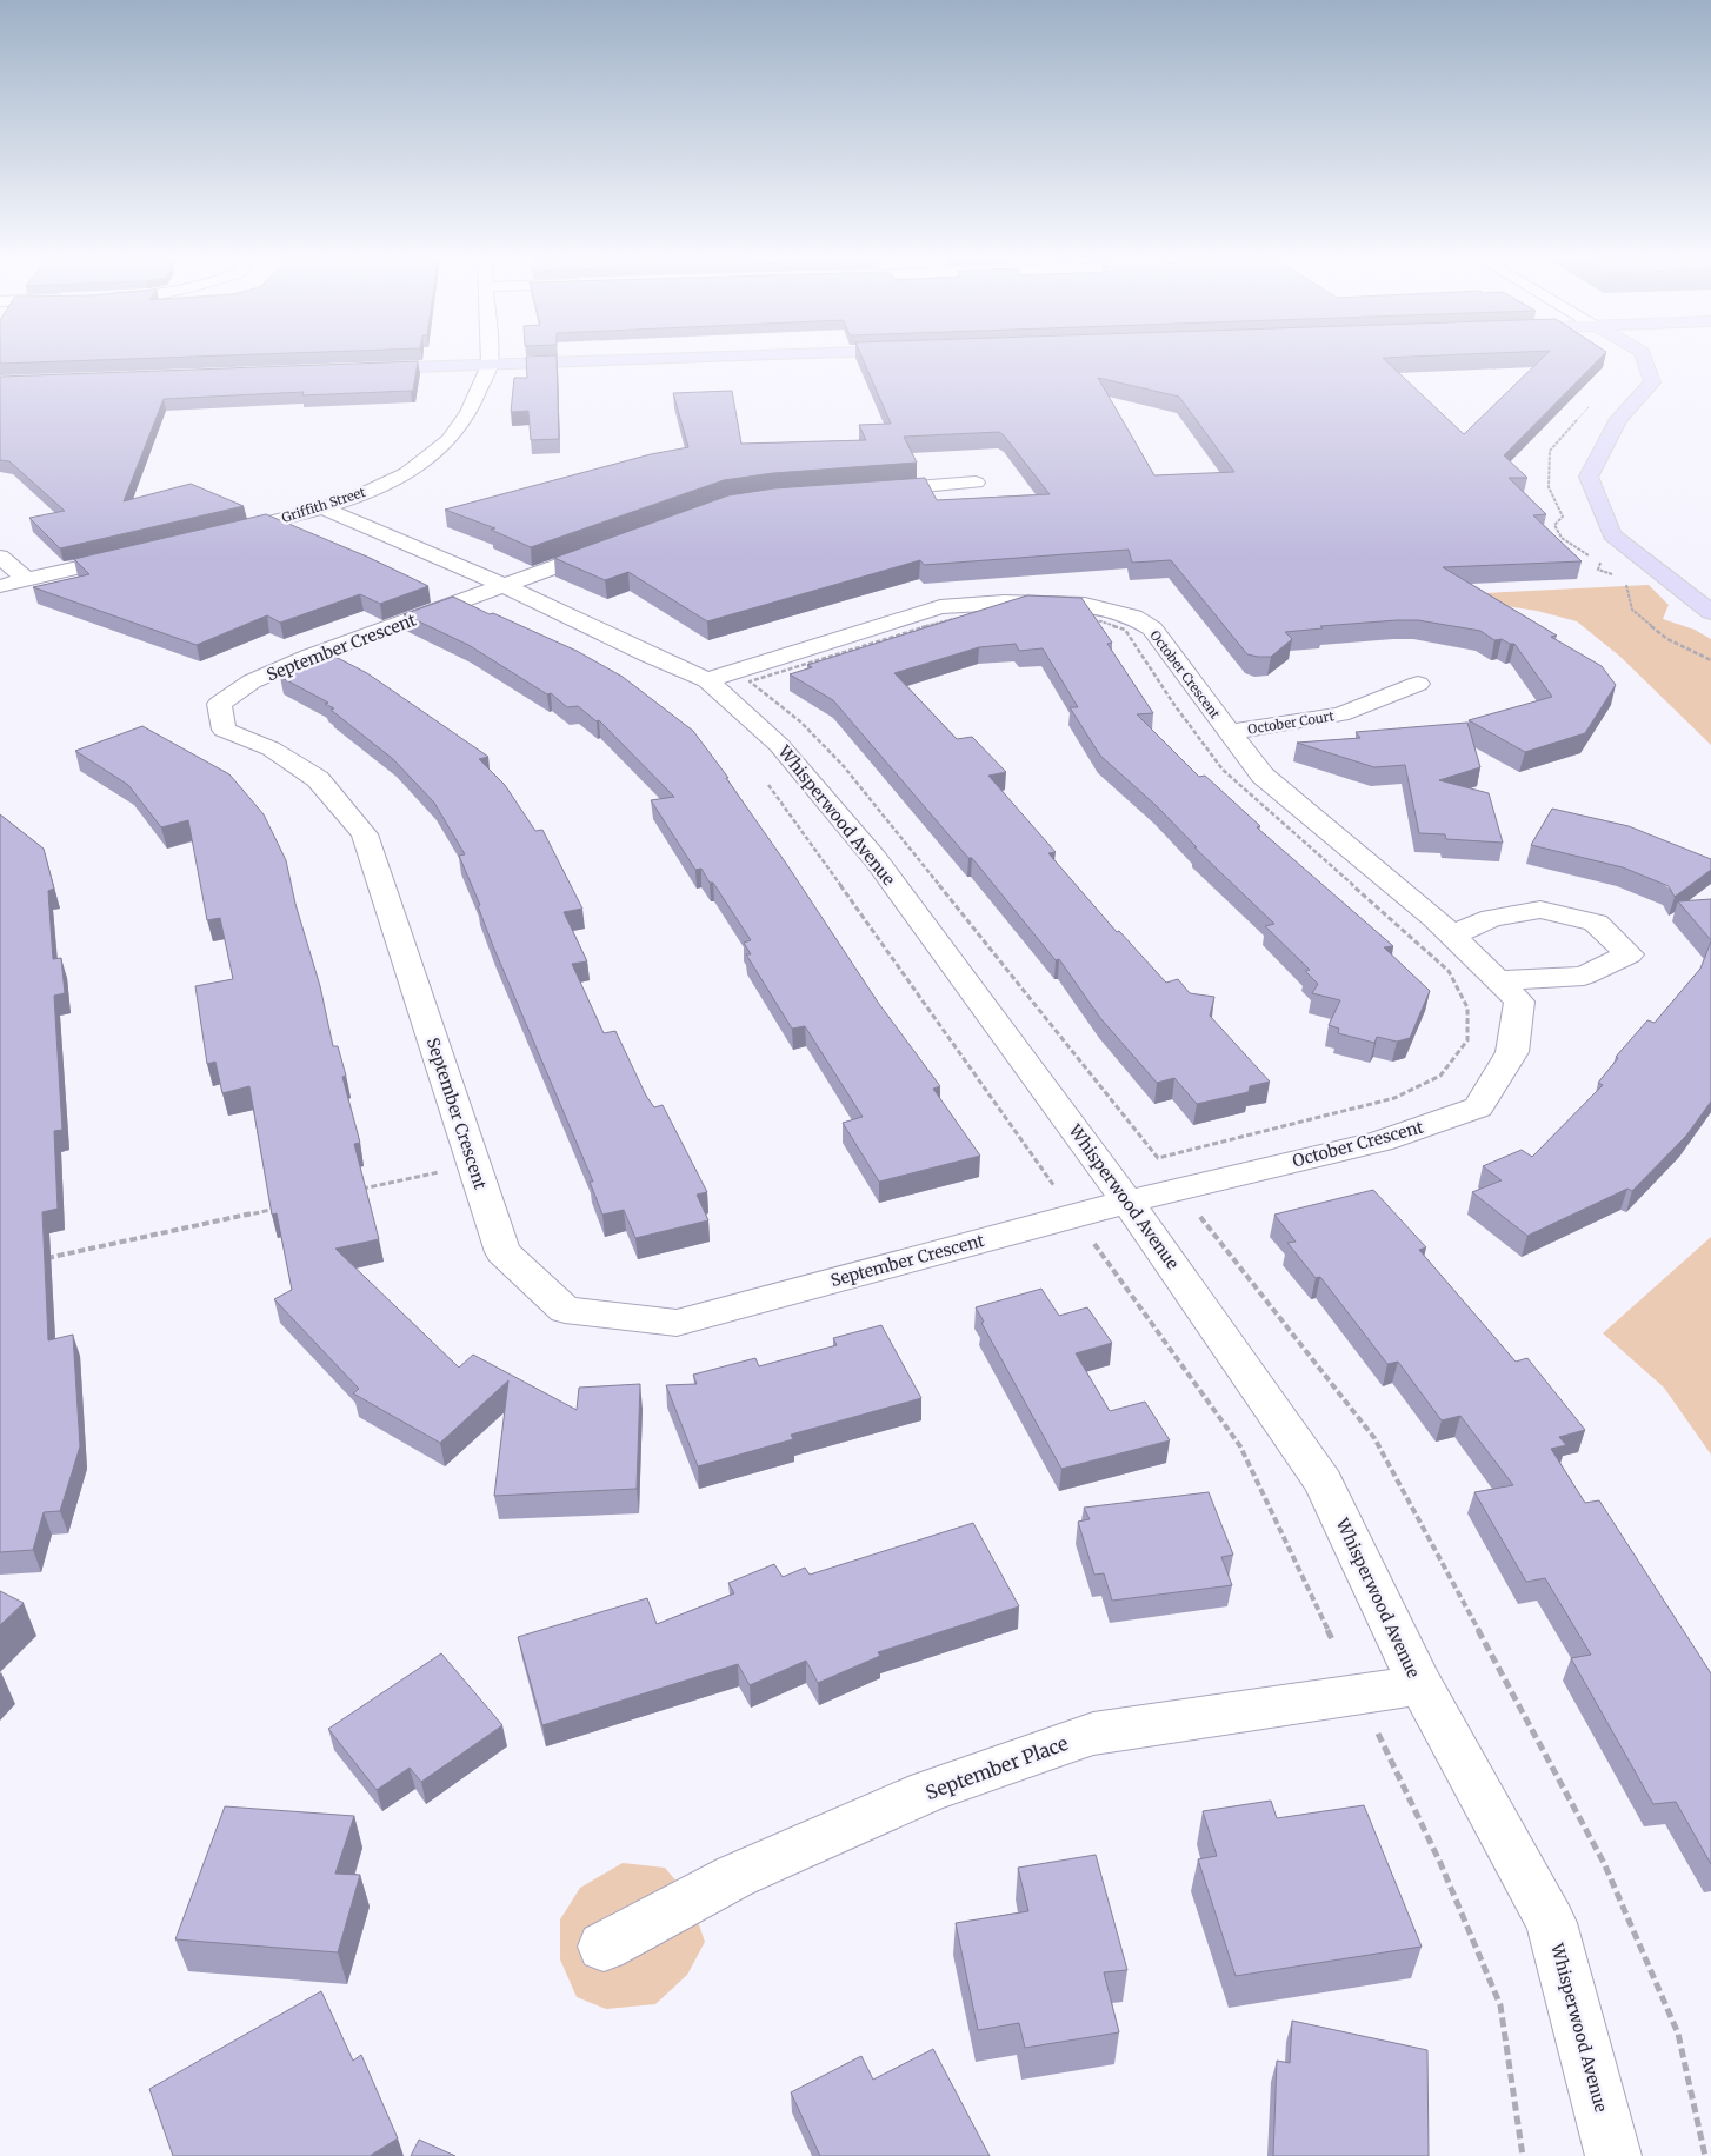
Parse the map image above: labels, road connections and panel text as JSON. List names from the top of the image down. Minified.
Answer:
{"streets":{"street":["Griffith Street","September Crescent","October Crescent","October Court","Whisperwood Avenue","September Place"]},"crossings":[["Griffith Street","Whisperwood Avenue"],["September Crescent","October Crescent"],["September Crescent","Whisperwood Avenue"],["October Crescent","October Court"],["October Crescent","Whisperwood Avenue"],["Whisperwood Avenue","September Place"]]}
